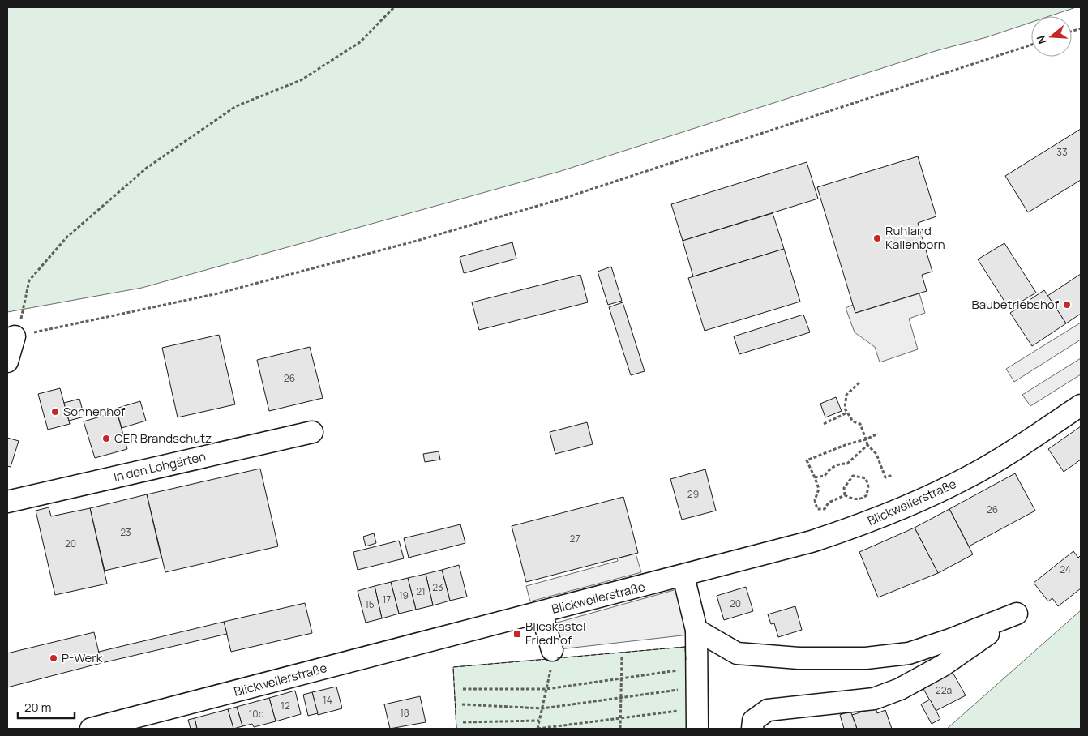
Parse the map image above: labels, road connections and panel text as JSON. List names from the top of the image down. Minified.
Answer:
{"streets":{"street":["In den Lohgärten","Blickweilerstraße"]},"places":{"other":["Ruhland Kallenborn","Baubetriebshof","Sonnenhof","CER Brandschutz","P-Werk"],"transit":["Blieskastel Friedhof"]},"house_numbers":["33","26","29","26","23","27","20","24","23","21","19","17","20","15","22a","14","12","18","10c"],"scale_bar":"20 m","north":"left"}
